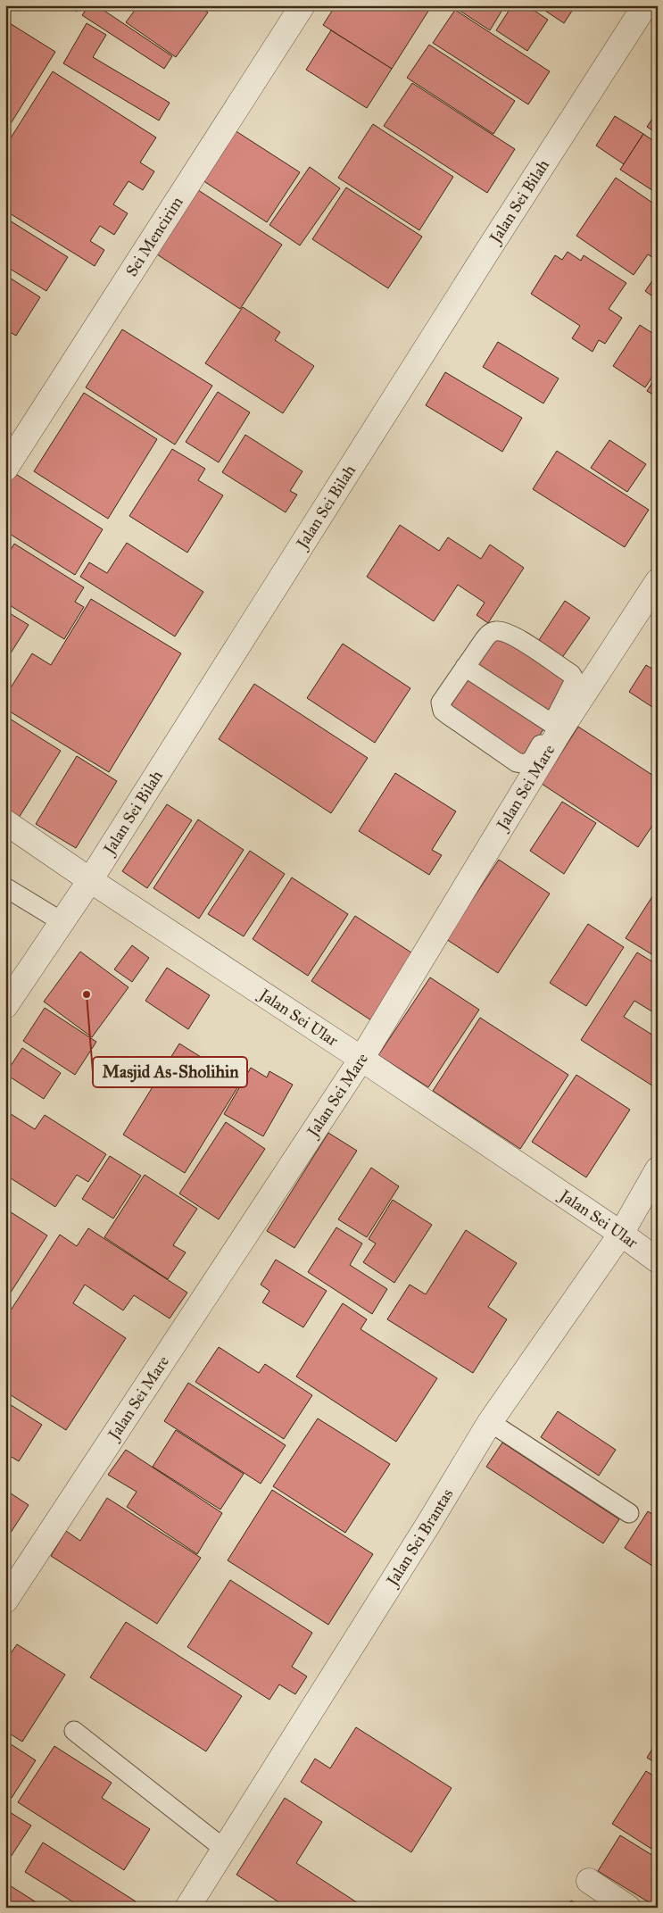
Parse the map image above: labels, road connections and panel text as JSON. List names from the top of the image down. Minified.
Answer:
{"streets":{"street":["Jalan Sei Bilah","Sei Mencirim","Jalan Sei Mare","Jalan Sei Ular","Jalan Sei Brantas"]},"crossings":[["Jalan Sei Bilah","Jalan Sei Ular"],["Jalan Sei Mare","Jalan Sei Ular"],["Jalan Sei Ular","Jalan Sei Brantas"]],"places":["Masjid As-Sholihin"]}
